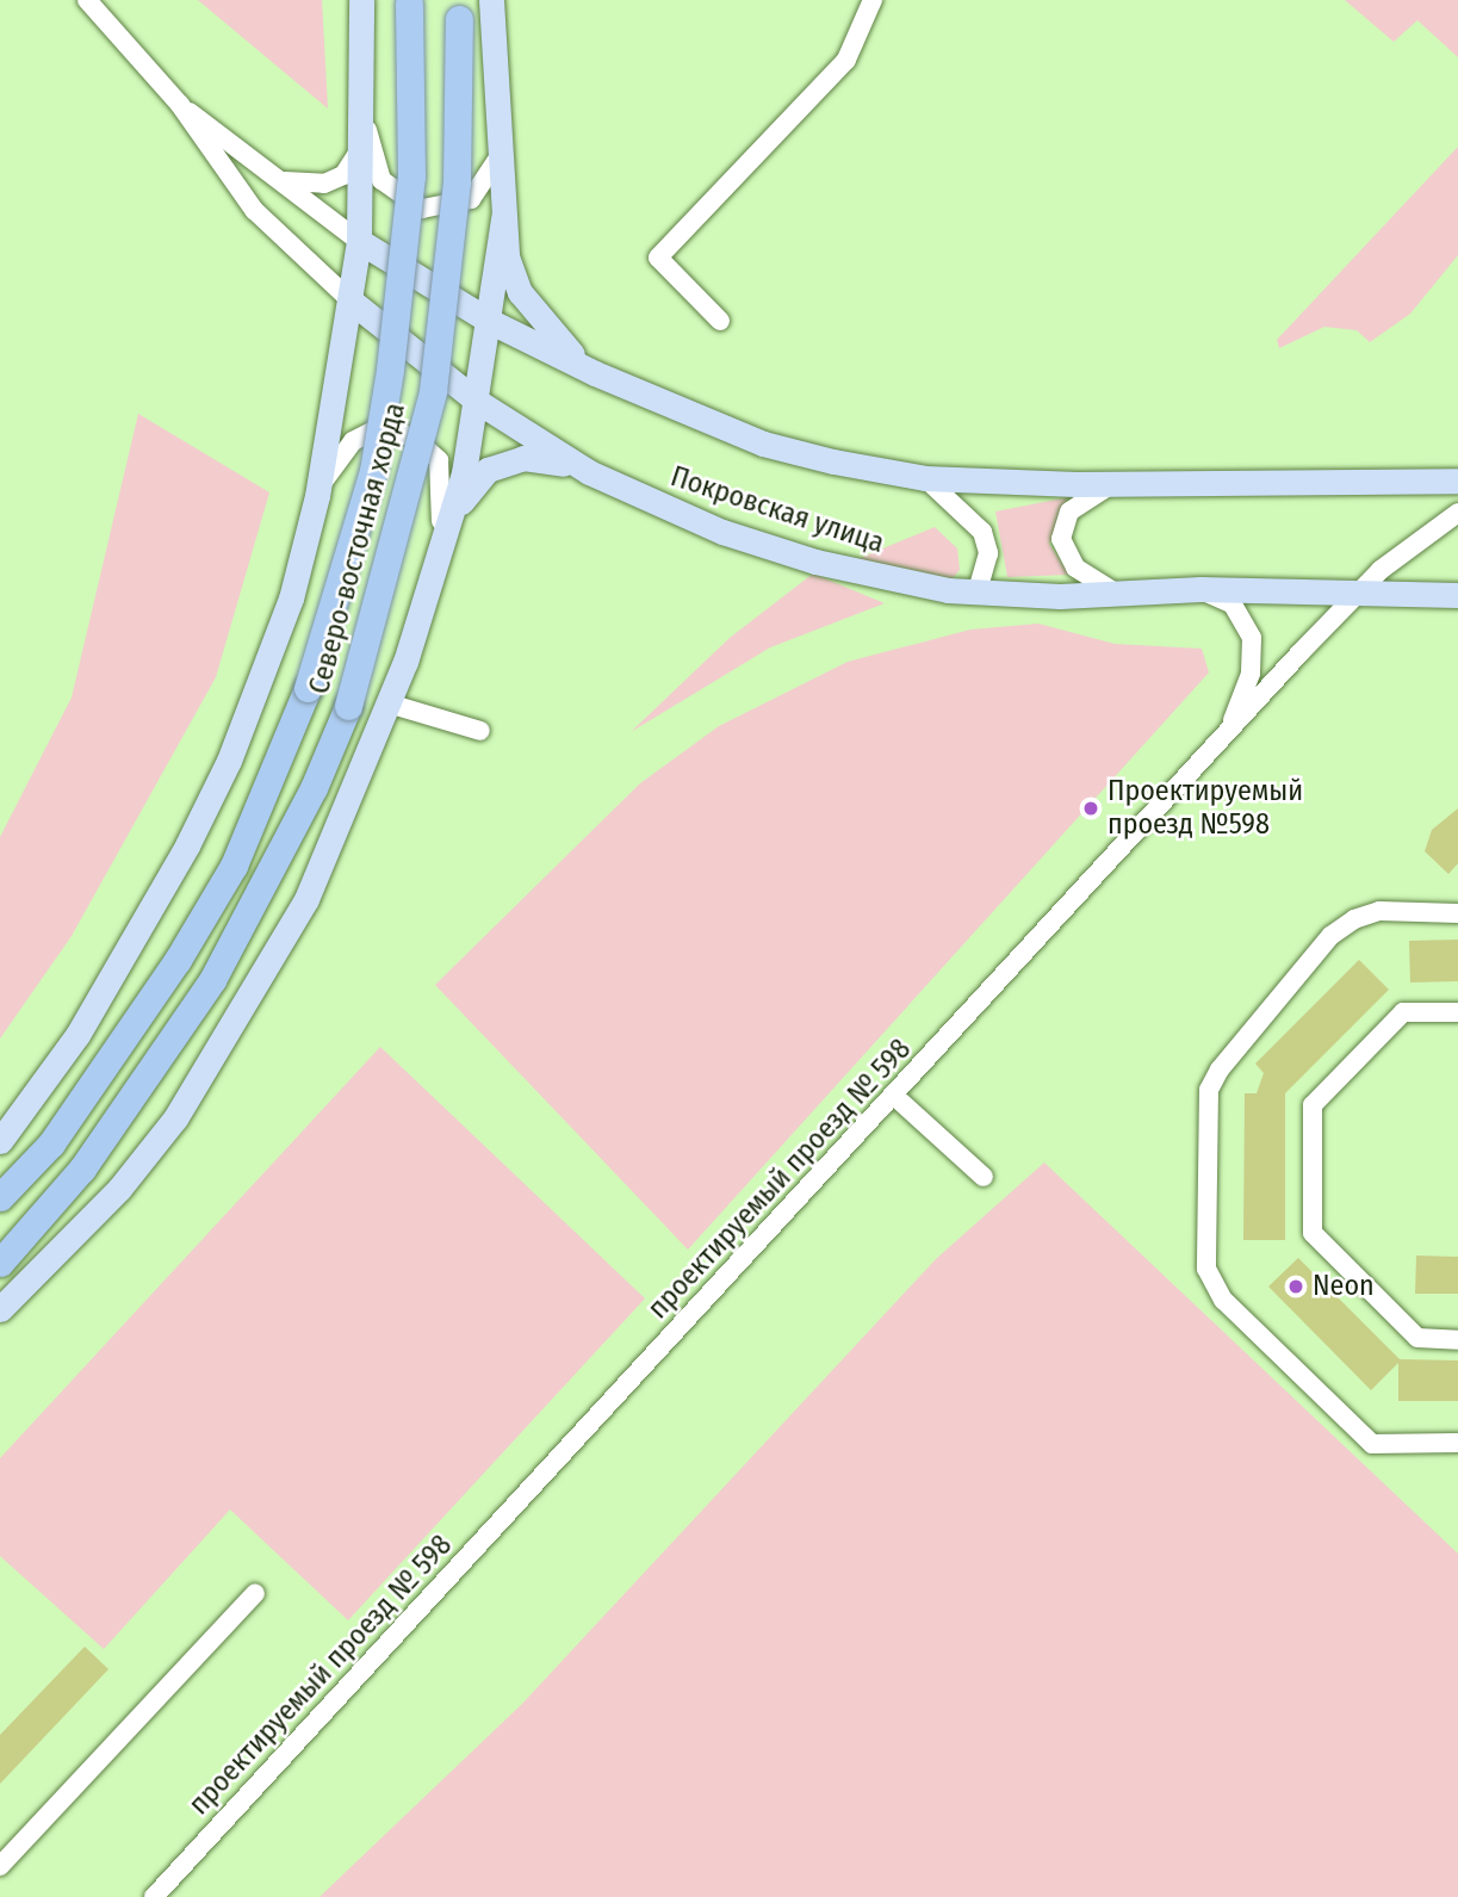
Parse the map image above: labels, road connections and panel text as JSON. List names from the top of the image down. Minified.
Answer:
{"streets":{"highway":["Северо-восточная хорда"],"main road":["Покровская улица"],"street":["проектируемый проезд № 598"]},"places":["Проектируемый проезд №598","Neon"]}
